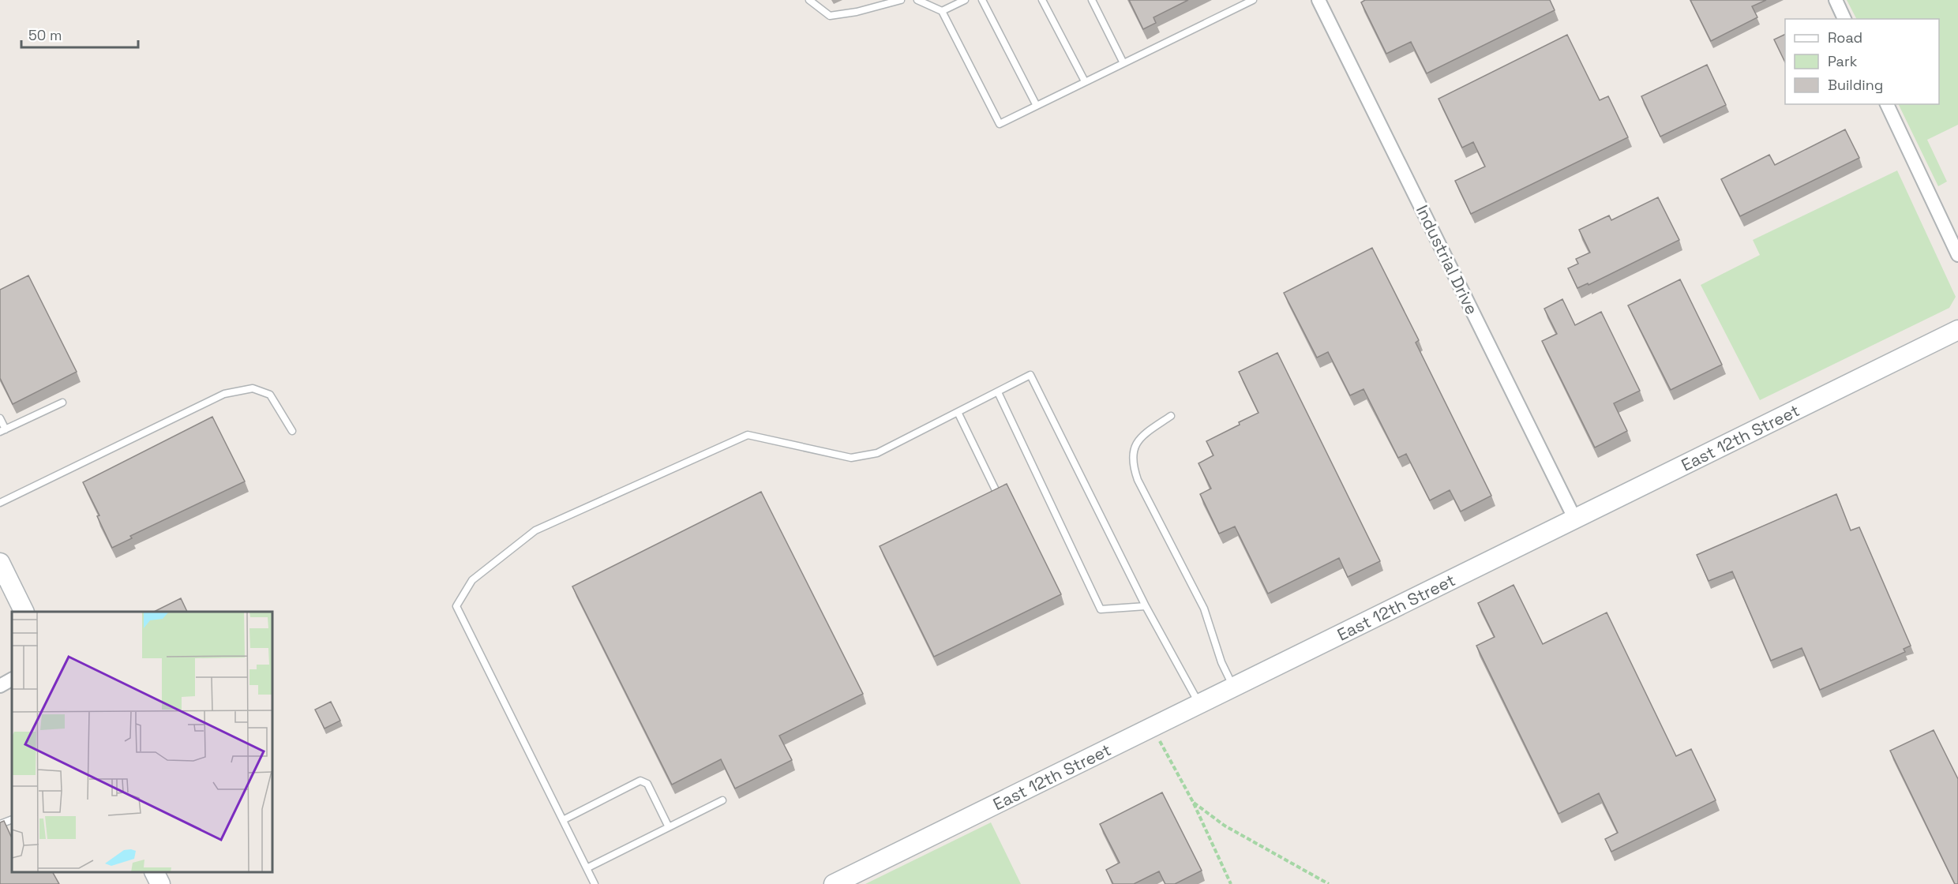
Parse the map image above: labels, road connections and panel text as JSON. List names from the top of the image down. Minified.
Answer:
{"streets":{"street":["Industrial Drive","East 12th Street"]},"crossings":[["Industrial Drive","East 12th Street"]],"legend":["Road","Park","Building"],"scale_bar":"50 m"}
